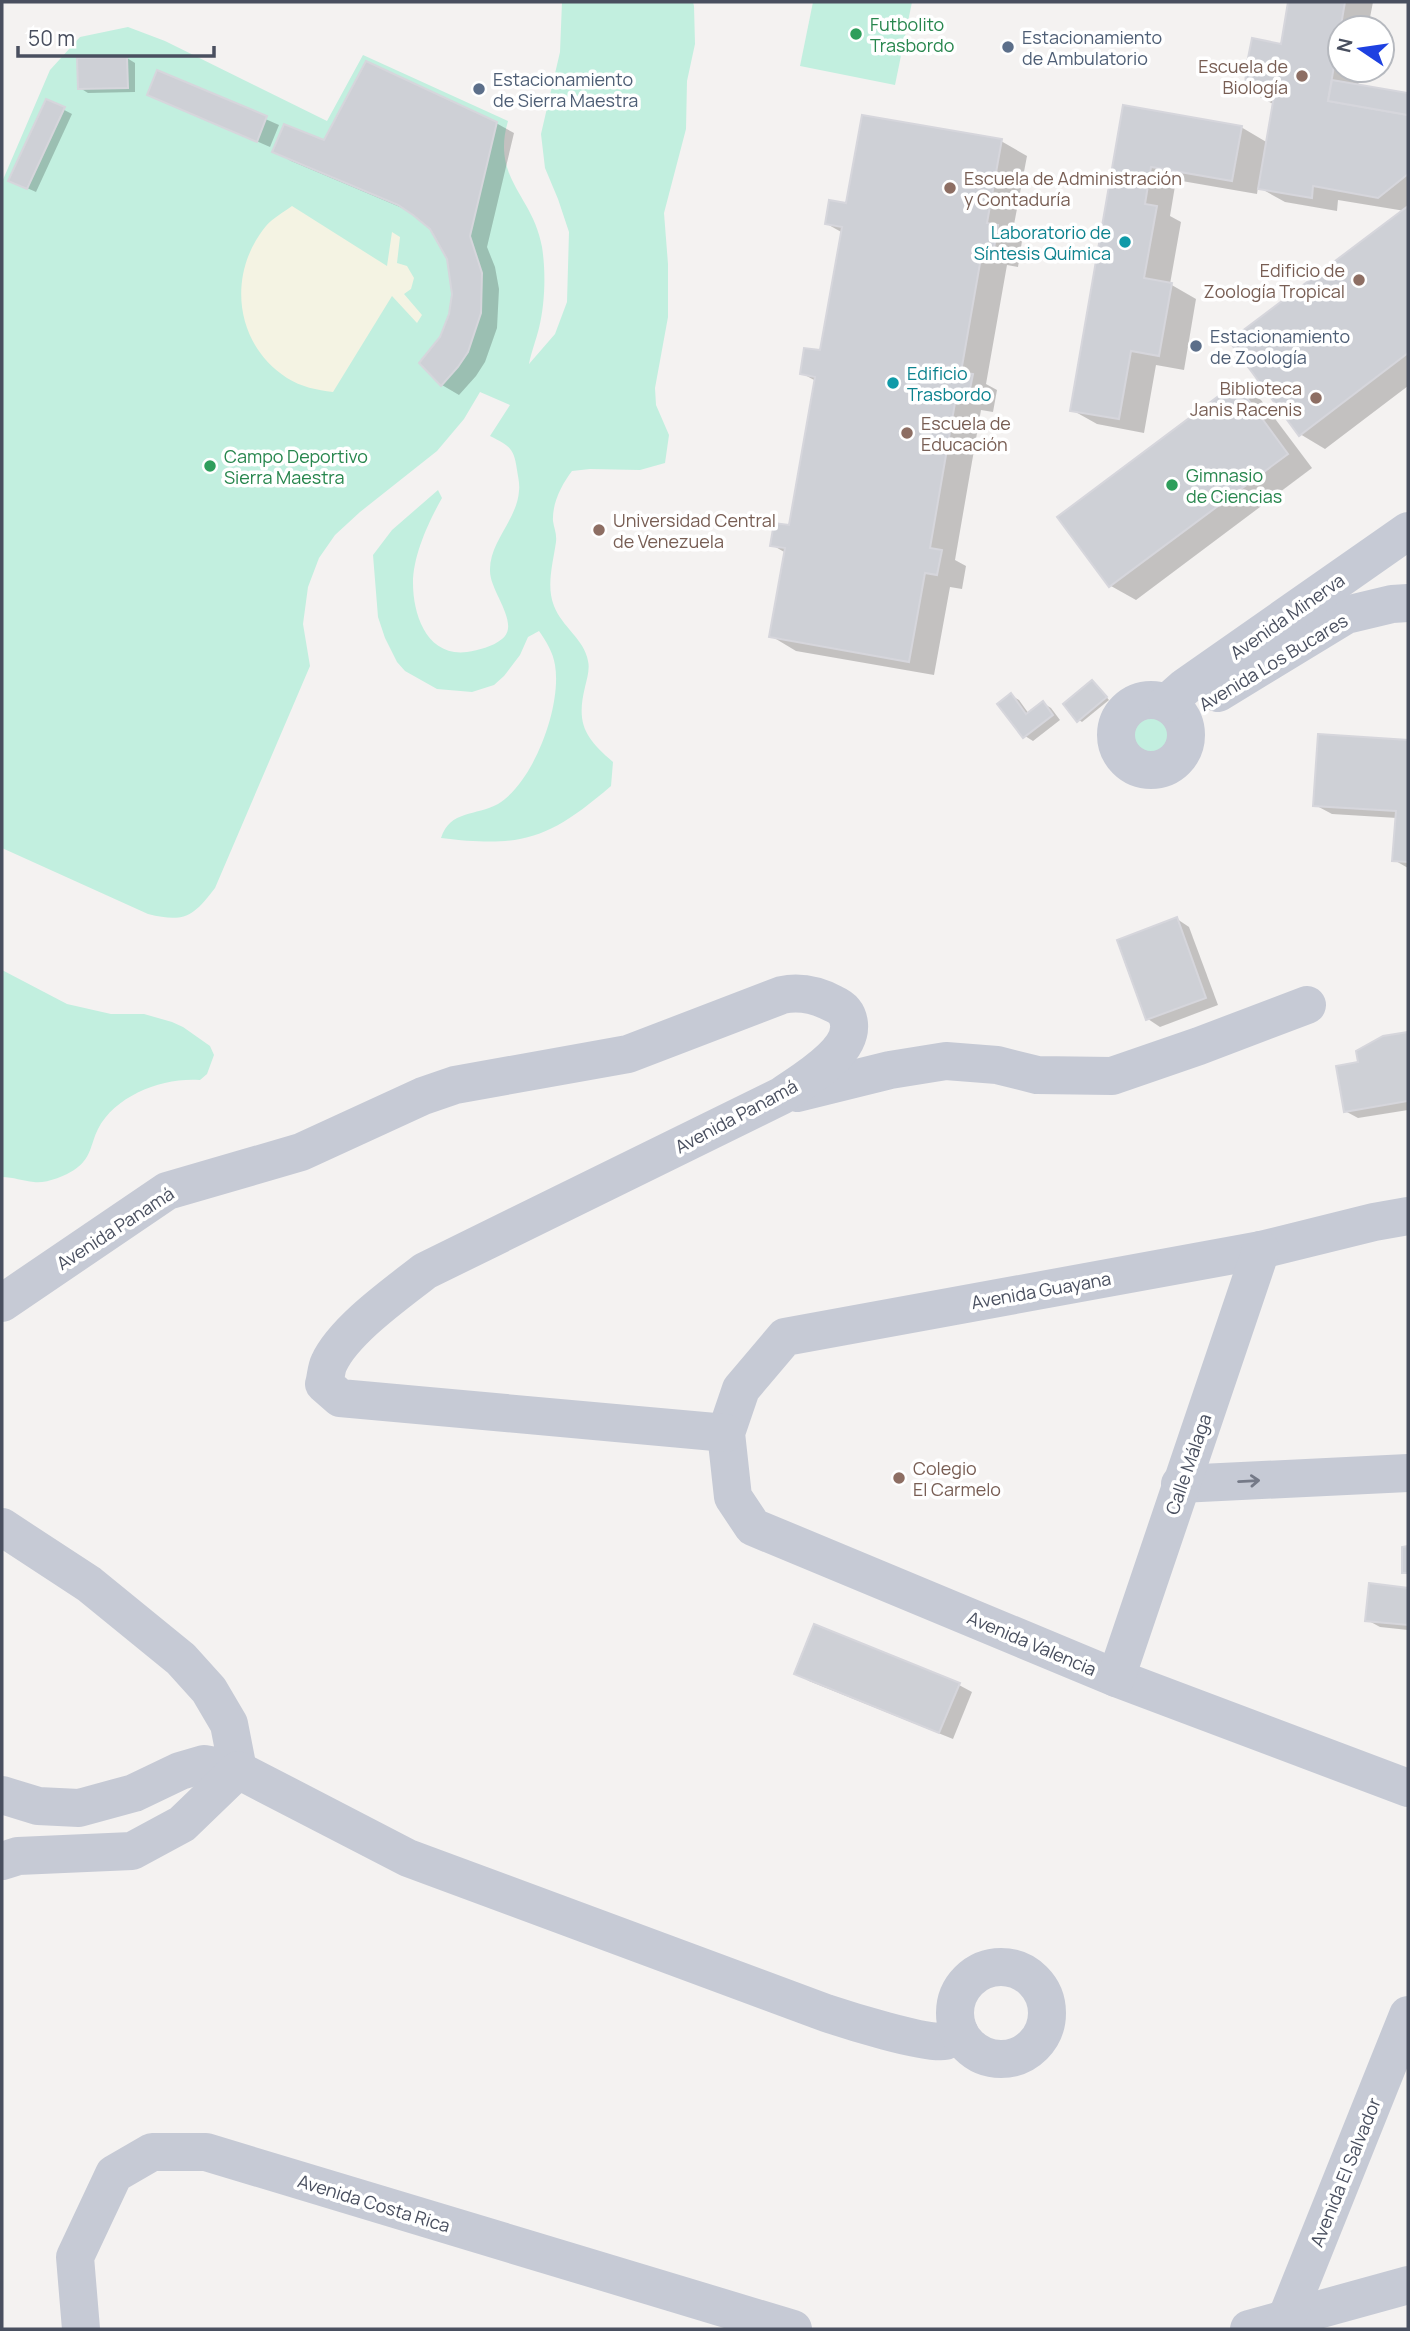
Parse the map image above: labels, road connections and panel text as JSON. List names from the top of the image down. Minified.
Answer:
{"streets":{"street":["Avenida Minerva","Avenida Los Bucares","Avenida Panamá","Avenida Guayana","Calle Málaga","Avenida Valencia","Avenida El Salvador","Avenida Costa Rica"]},"crossings":[["Avenida Minerva","Avenida Los Bucares"],["Avenida Panamá","Avenida Guayana"],["Avenida Panamá","Avenida Valencia"],["Avenida Guayana","Calle Málaga"],["Avenida Guayana","Avenida Valencia"],["Calle Málaga","Avenida Valencia"]],"places":["Futbolito Trasbordo","Estacionamiento de Ambulatorio","Escuela de Biología","Estacionamiento de Sierra Maestra","Escuela de Administración y Contaduría","Laboratorio de Síntesis Química","Edificio de Zoología Tropical","Estacionamiento de Zoología","Edificio Trasbordo","Biblioteca Janis Racenis","Escuela de Educación","Campo Deportivo Sierra Maestra","Gimnasio de Ciencias","Universidad Central de Venezuela","Colegio El Carmelo"],"scale_bar":"50 m","north":"left"}
